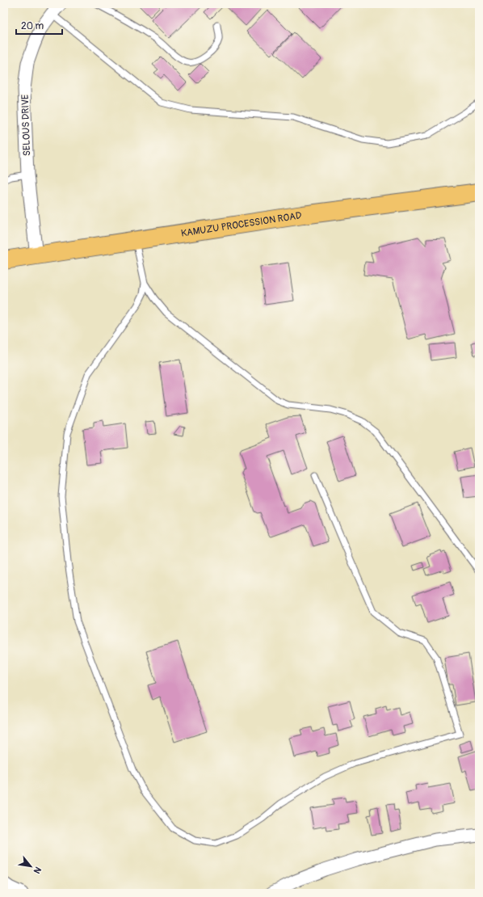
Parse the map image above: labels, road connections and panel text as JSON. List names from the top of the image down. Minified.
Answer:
{"streets":{"highway":["KAMUZU PROCESSION ROAD"],"street":["SELOUS DRIVE"]},"crossings":[["SELOUS DRIVE","KAMUZU PROCESSION ROAD"]],"scale_bar":"20 m","north":"bottom right"}
